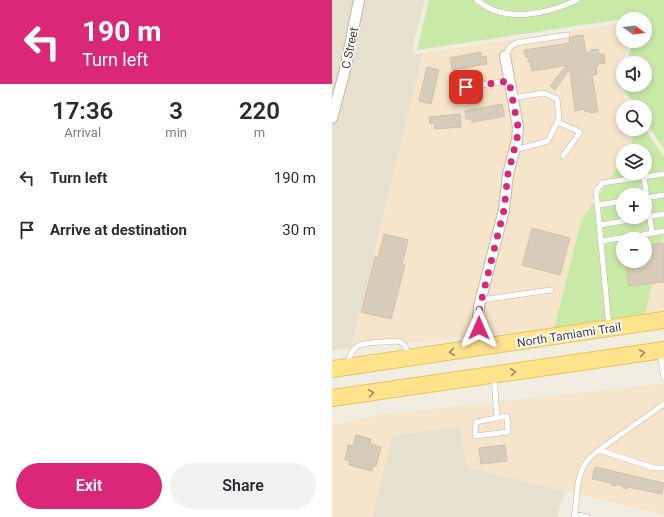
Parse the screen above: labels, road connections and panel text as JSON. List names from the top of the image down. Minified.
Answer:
{"streets":{"main road":["North Tamiami Trail"],"street":["C Street"]},"north":"right","page":{"turn":["190 m","Turn left"],"map_buttons":["+","−"],"eta":["17:36","Arrival","3","min","220","m"],"list":[{"name":"Turn left","value":"190 m"},{"name":"Arrive at destination","value":"30 m"}],"buttons":["Exit","Share"]}}
